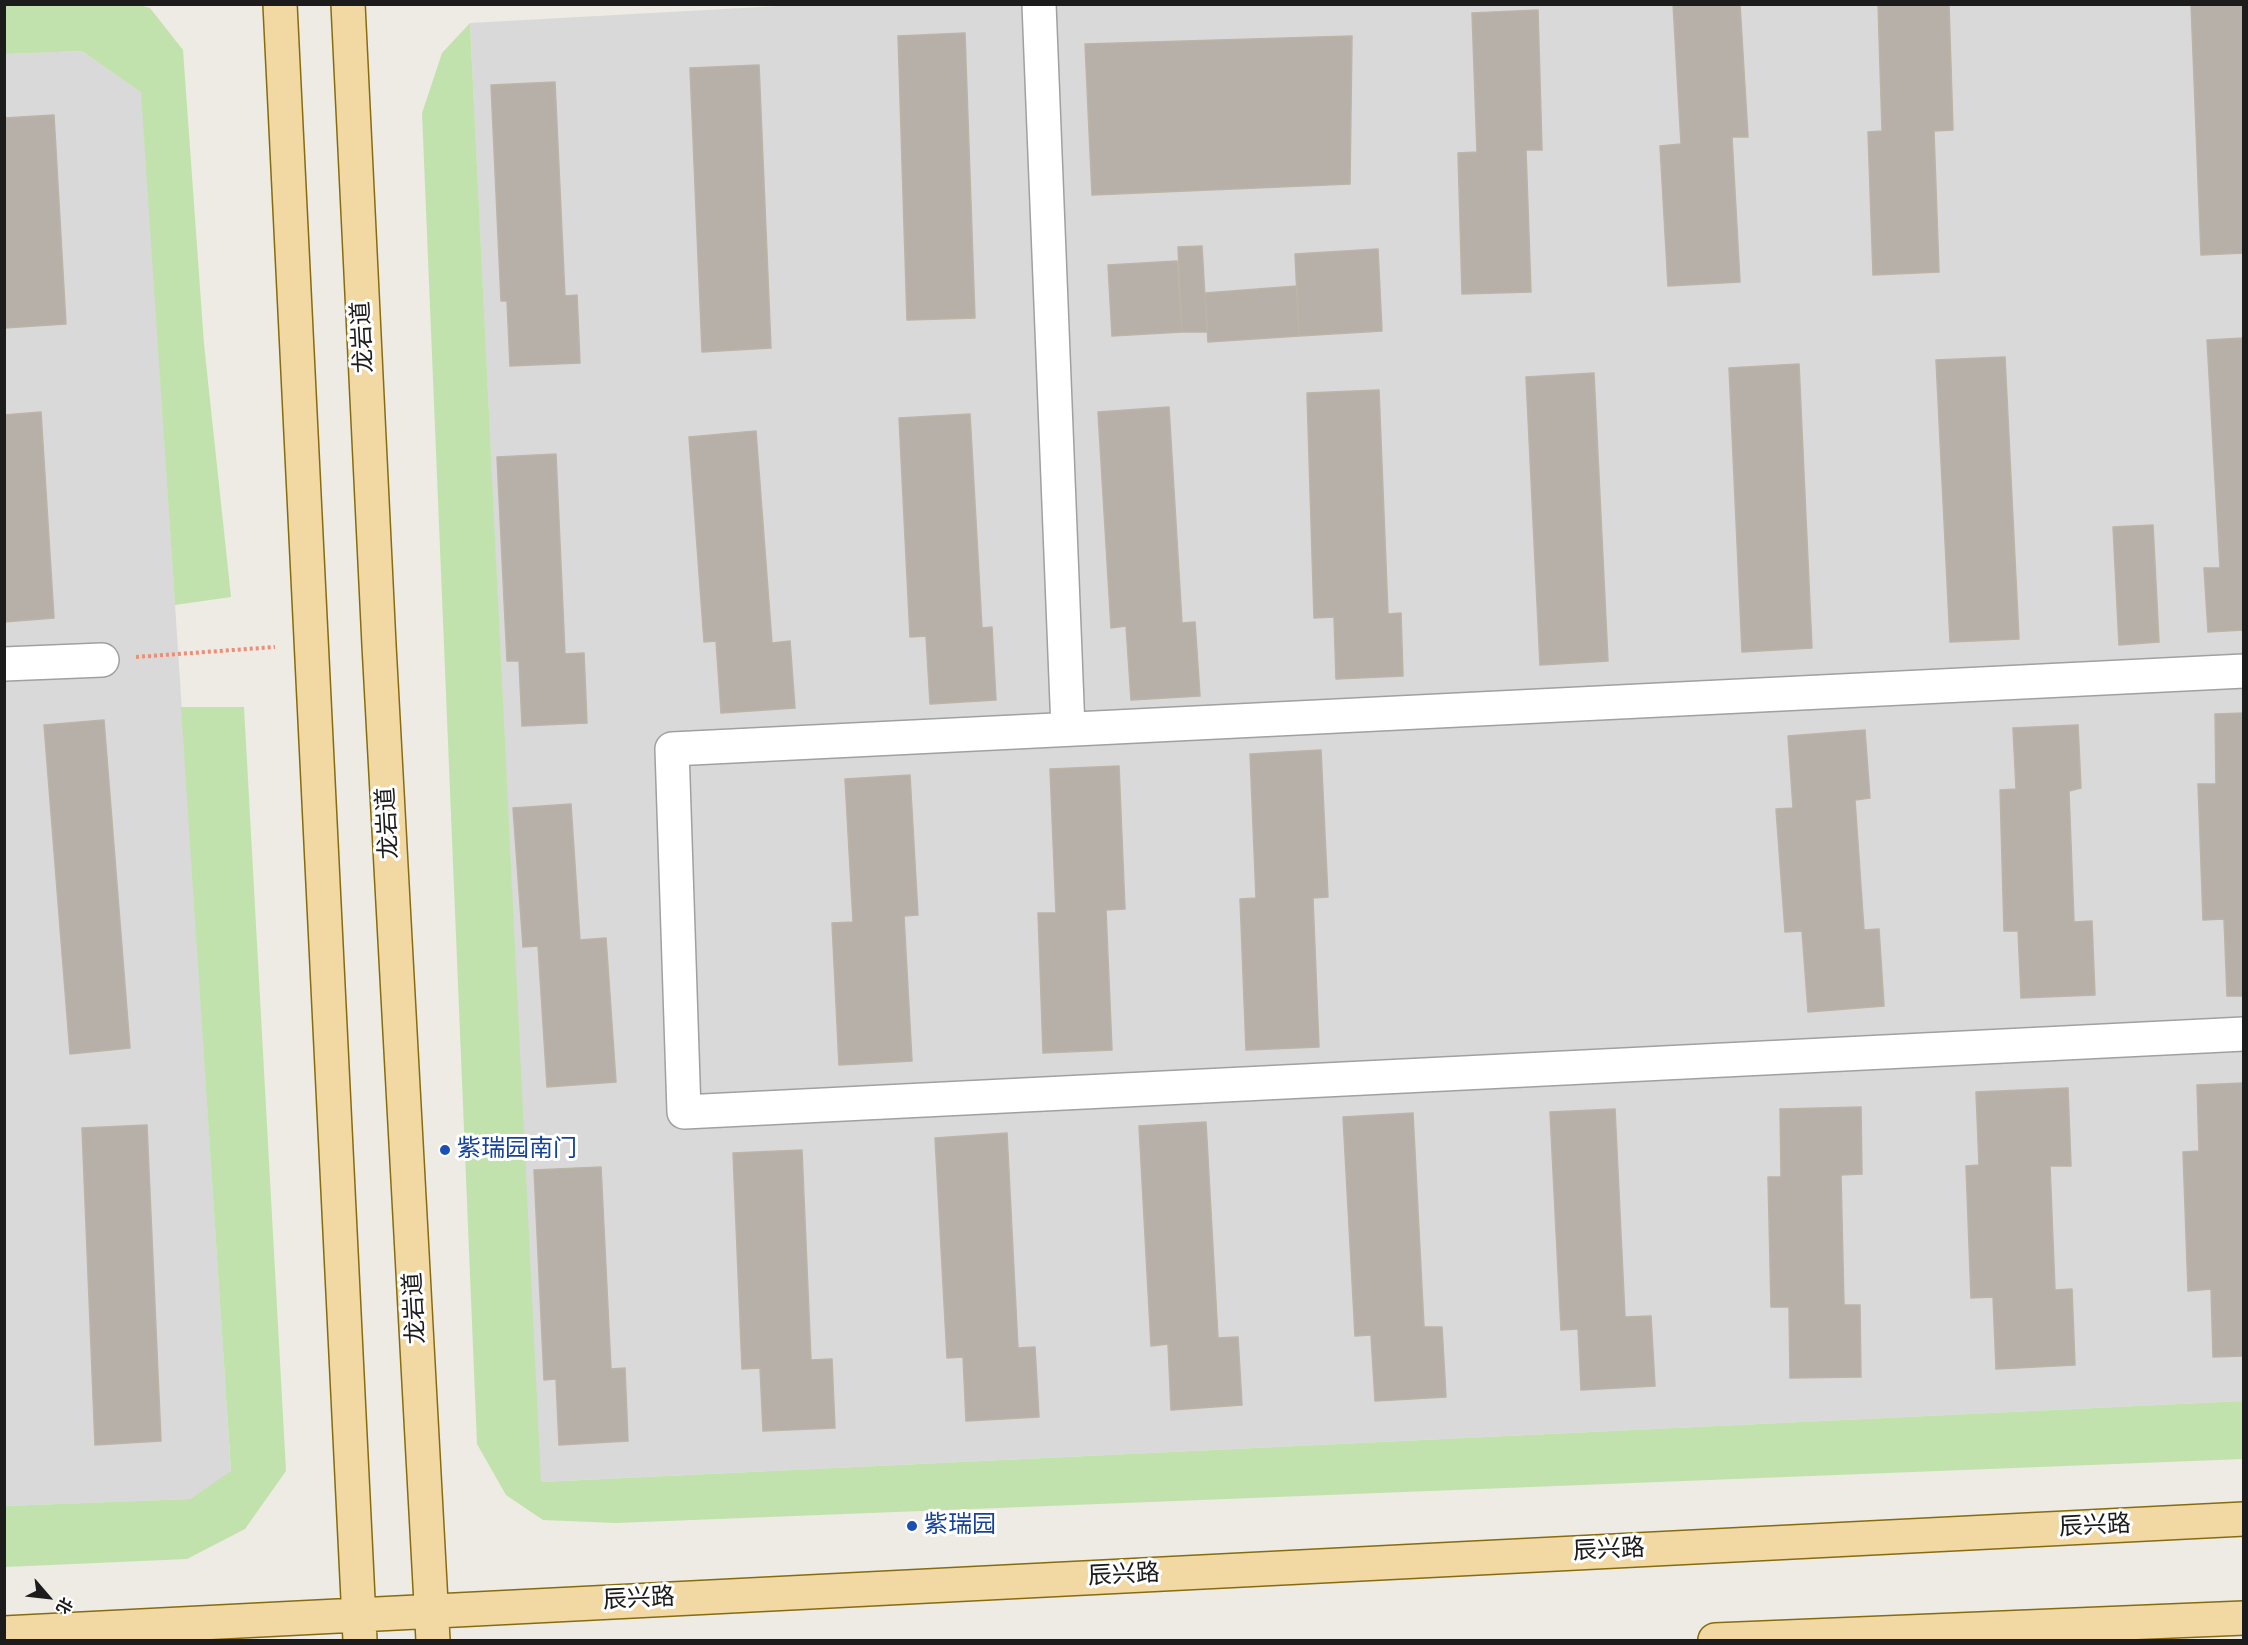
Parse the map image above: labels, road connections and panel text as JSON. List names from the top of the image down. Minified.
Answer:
{"streets":{"main road":["龙岩道","辰兴路"]},"crossings":[["龙岩道","辰兴路"]],"places":["紫瑞园南门","紫瑞园"],"north":"bottom right"}
